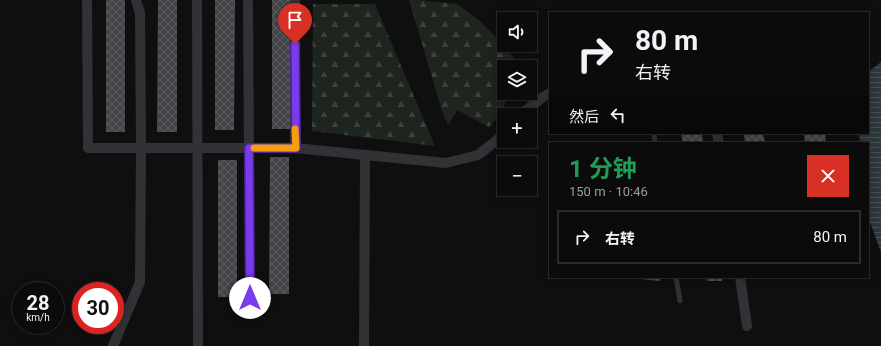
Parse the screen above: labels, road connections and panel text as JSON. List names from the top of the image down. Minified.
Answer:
{"page":{"map_buttons":["+","−"],"turn":["80 m","右转"],"then":"然后","heading":["1 分钟","150 m · 10:46"],"list":[{"name":"右转","value":"80 m"}],"speed":"28 km/h","limit":"30"}}
